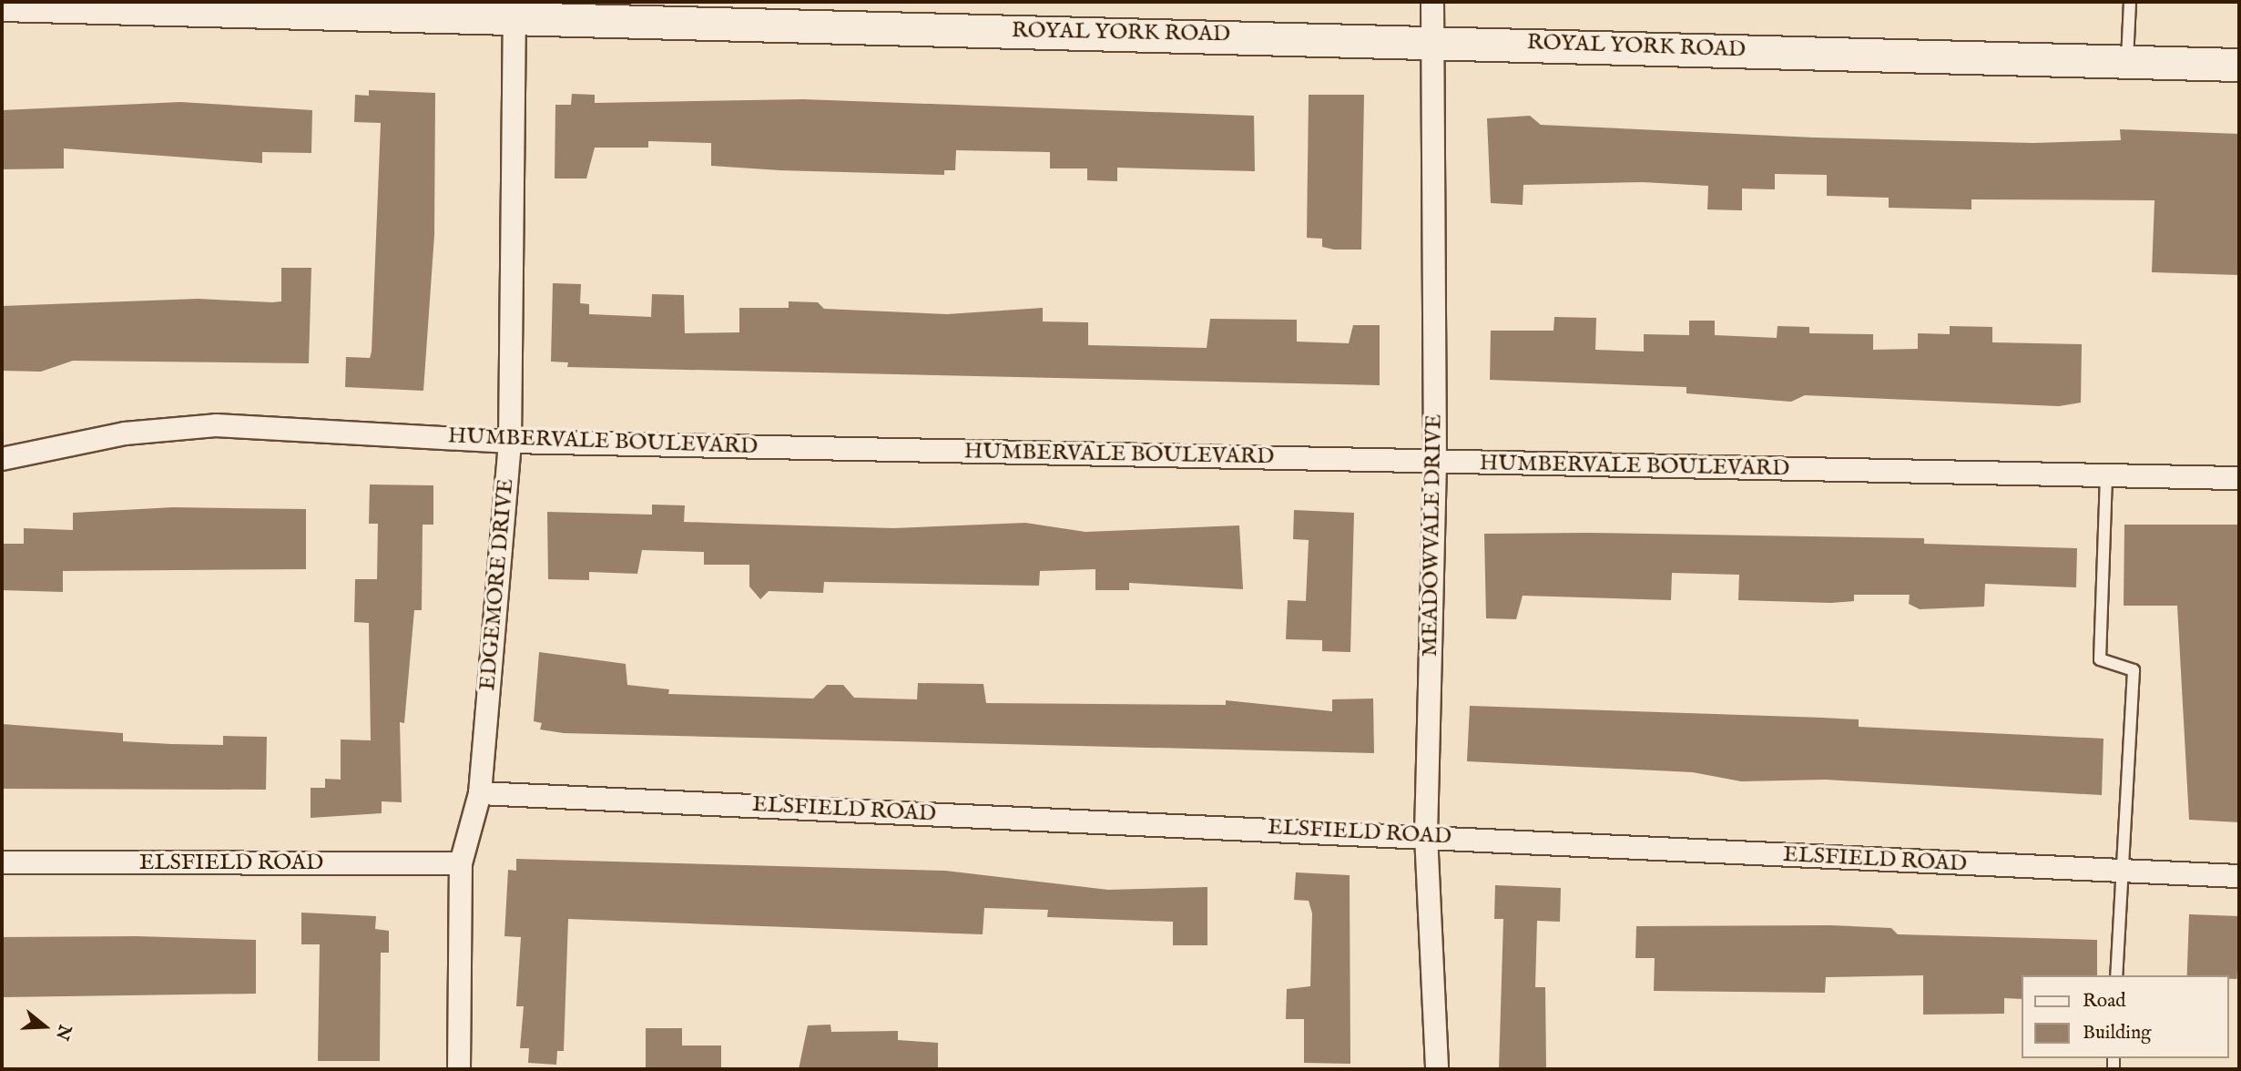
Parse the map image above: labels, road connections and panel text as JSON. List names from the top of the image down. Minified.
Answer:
{"streets":{"main road":["ROYAL YORK ROAD"],"street":["HUMBERVALE BOULEVARD","MEADOWVALE DRIVE","EDGEMORE DRIVE","ELSFIELD ROAD"]},"crossings":[["ROYAL YORK ROAD","MEADOWVALE DRIVE"],["ROYAL YORK ROAD","EDGEMORE DRIVE"],["HUMBERVALE BOULEVARD","MEADOWVALE DRIVE"],["HUMBERVALE BOULEVARD","EDGEMORE DRIVE"],["MEADOWVALE DRIVE","ELSFIELD ROAD"],["EDGEMORE DRIVE","ELSFIELD ROAD"]],"legend":["Road","Building"],"north":"right"}
